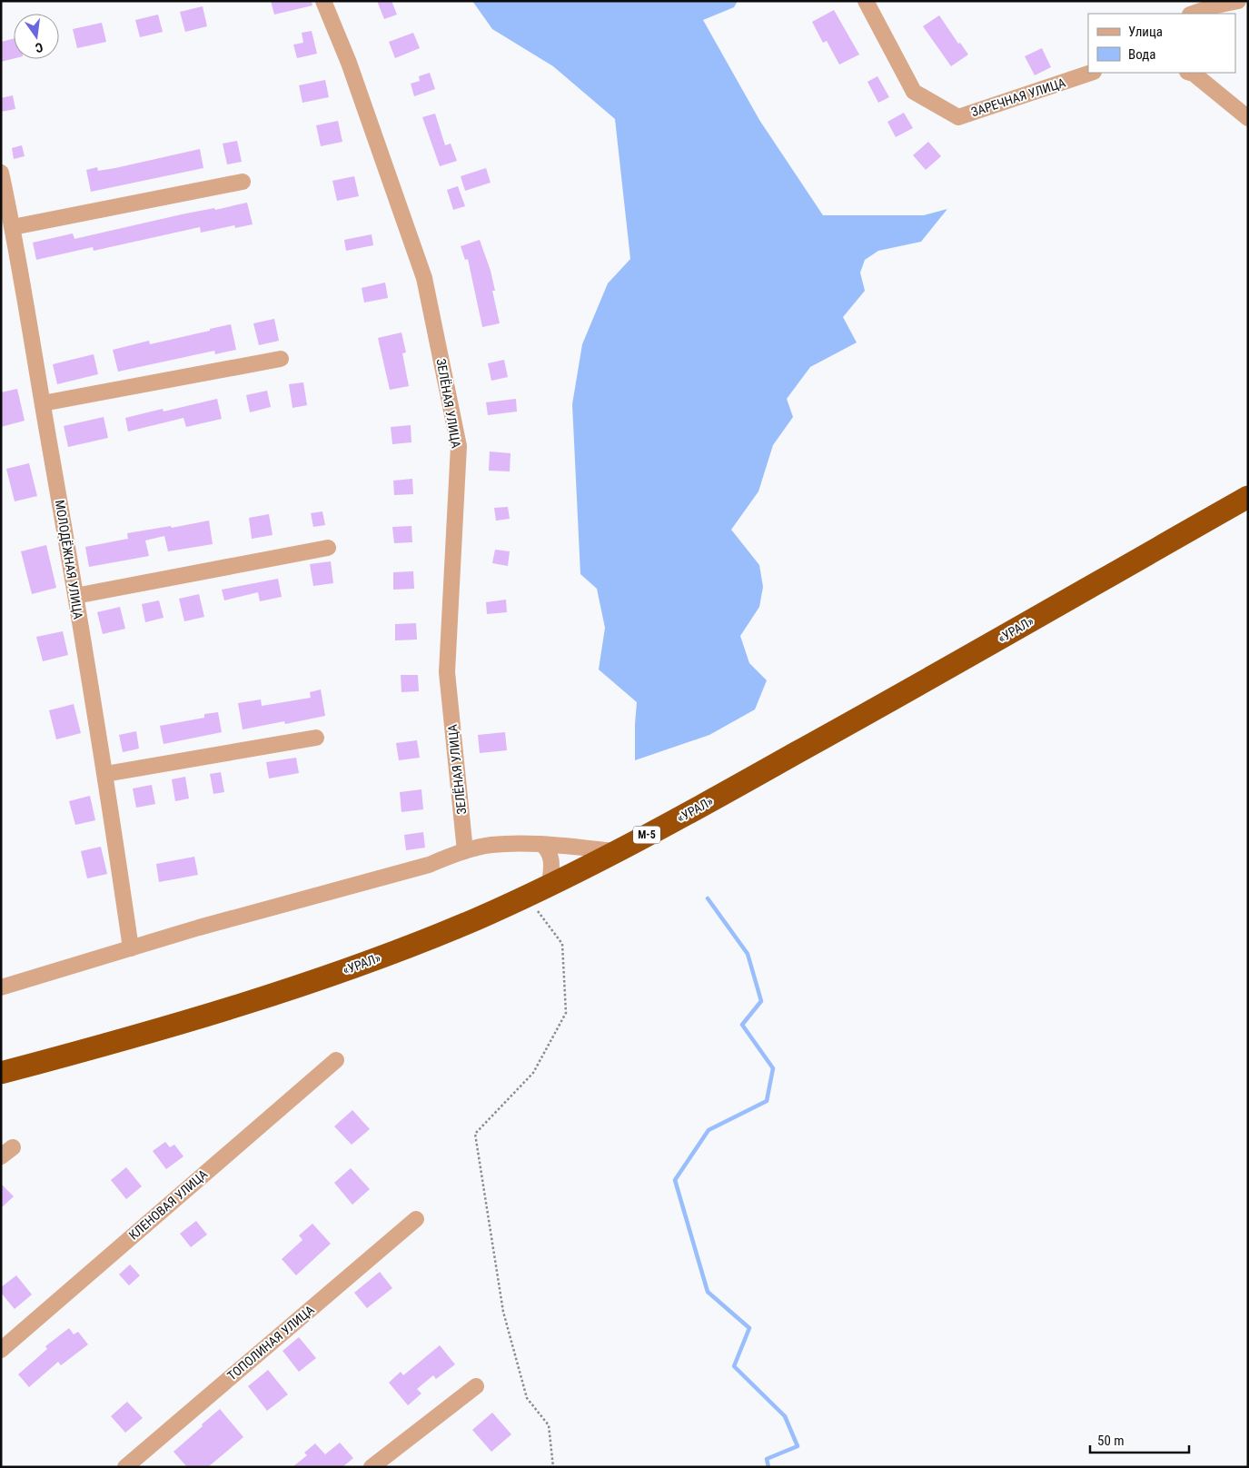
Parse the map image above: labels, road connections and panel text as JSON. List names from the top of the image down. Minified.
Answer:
{"streets":{"highway":["«УРАЛ»","М-5"],"street":["ЗАРЕЧНАЯ УЛИЦА","ЗЕЛЁНАЯ УЛИЦА","МОЛОДЁЖНАЯ УЛИЦА","КЛЕНОВАЯ УЛИЦА","ТОПОЛИНАЯ УЛИЦА"]},"legend":["Улица","Вода"],"scale_bar":"50 m","north":"bottom"}
